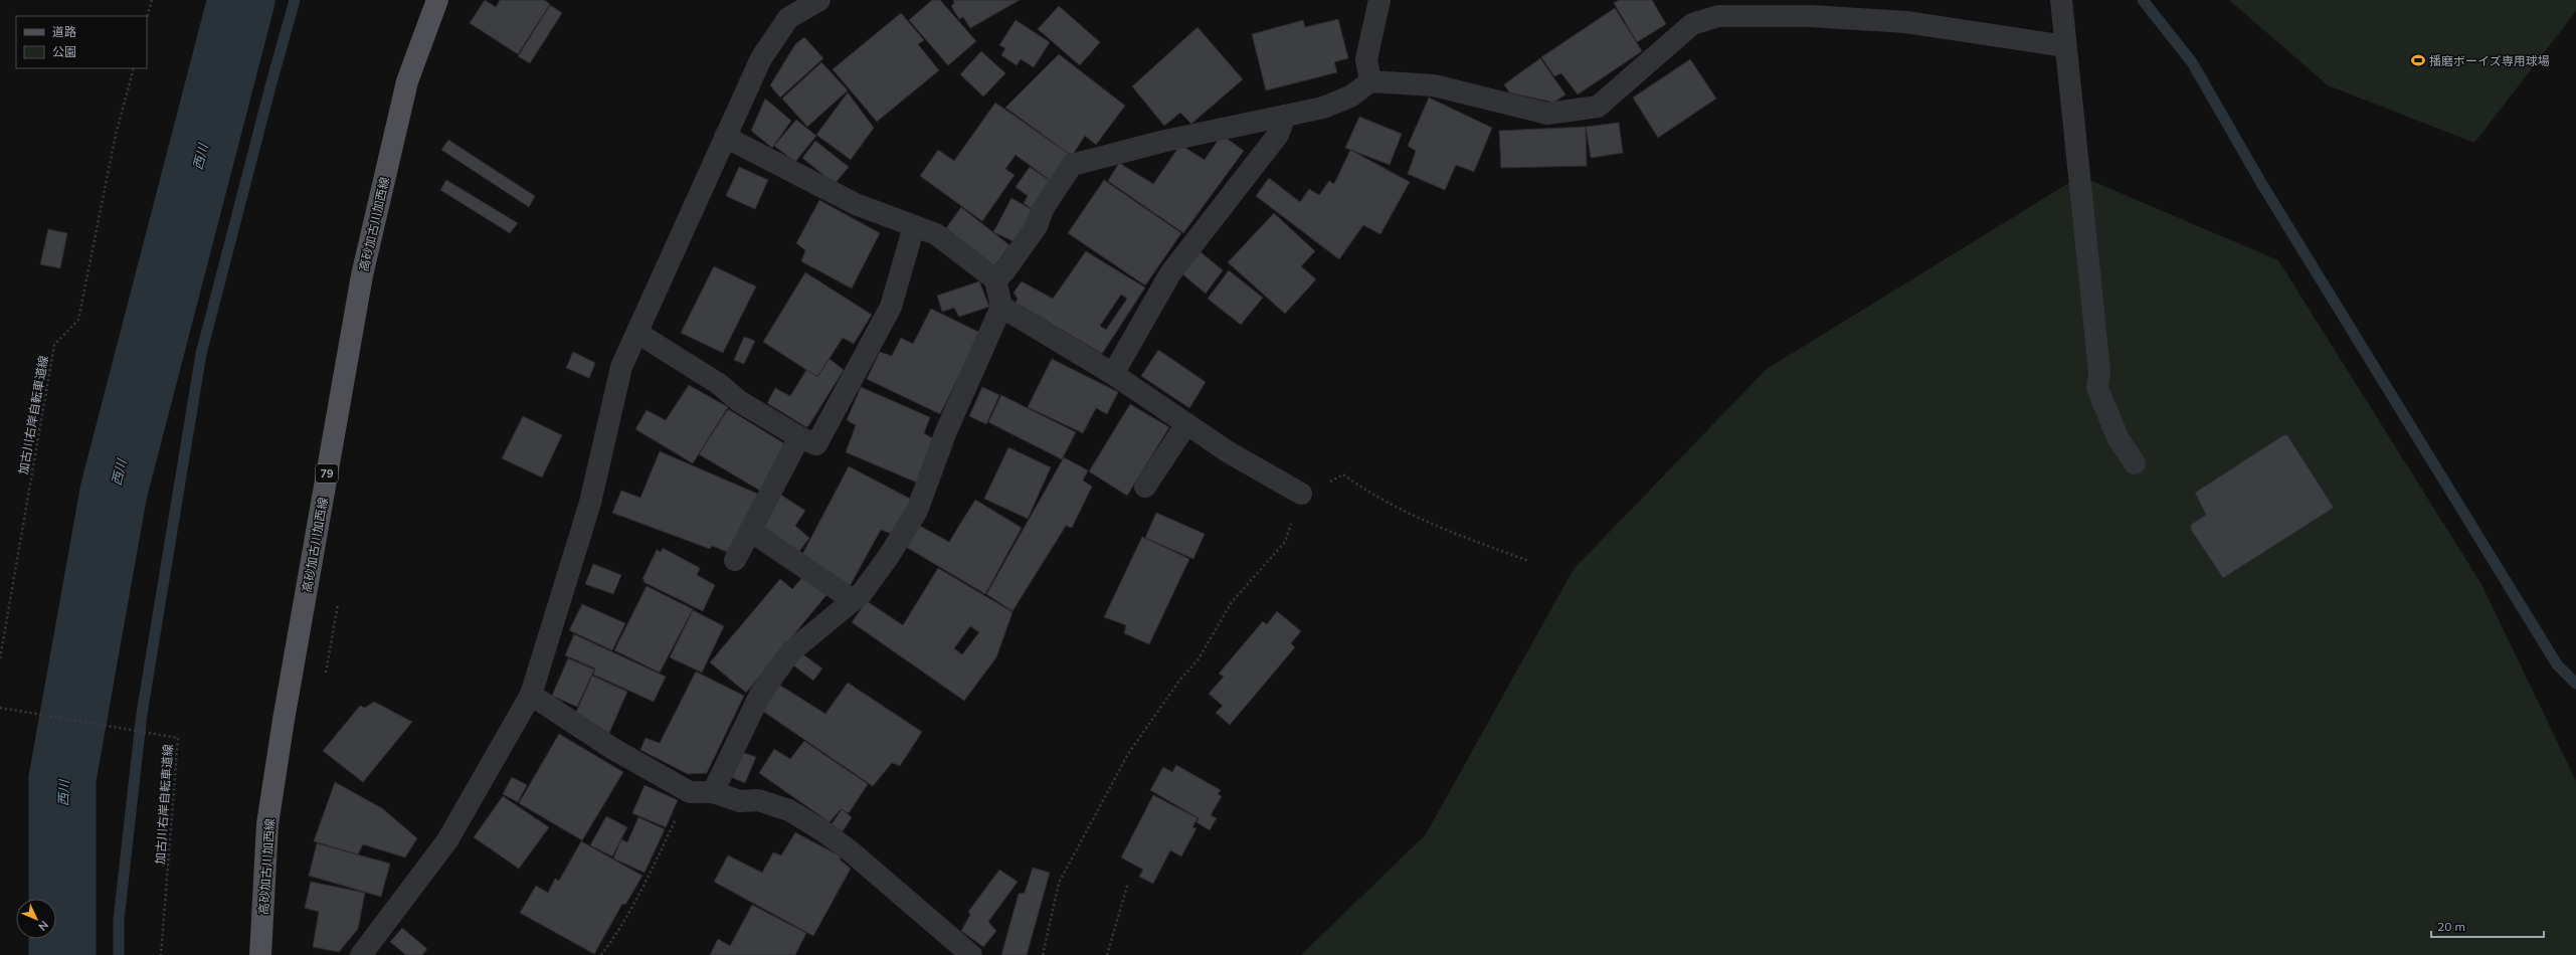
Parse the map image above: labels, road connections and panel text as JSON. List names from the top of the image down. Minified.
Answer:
{"streets":{"main road":["高砂加古川加西線","79"],"path":["加古川右岸自転車道線"]},"water":["西川"],"places":{"sports":["播磨ボーイズ専用球場"]},"legend":["道路","公園"],"scale_bar":"20 m","north":"bottom right"}
